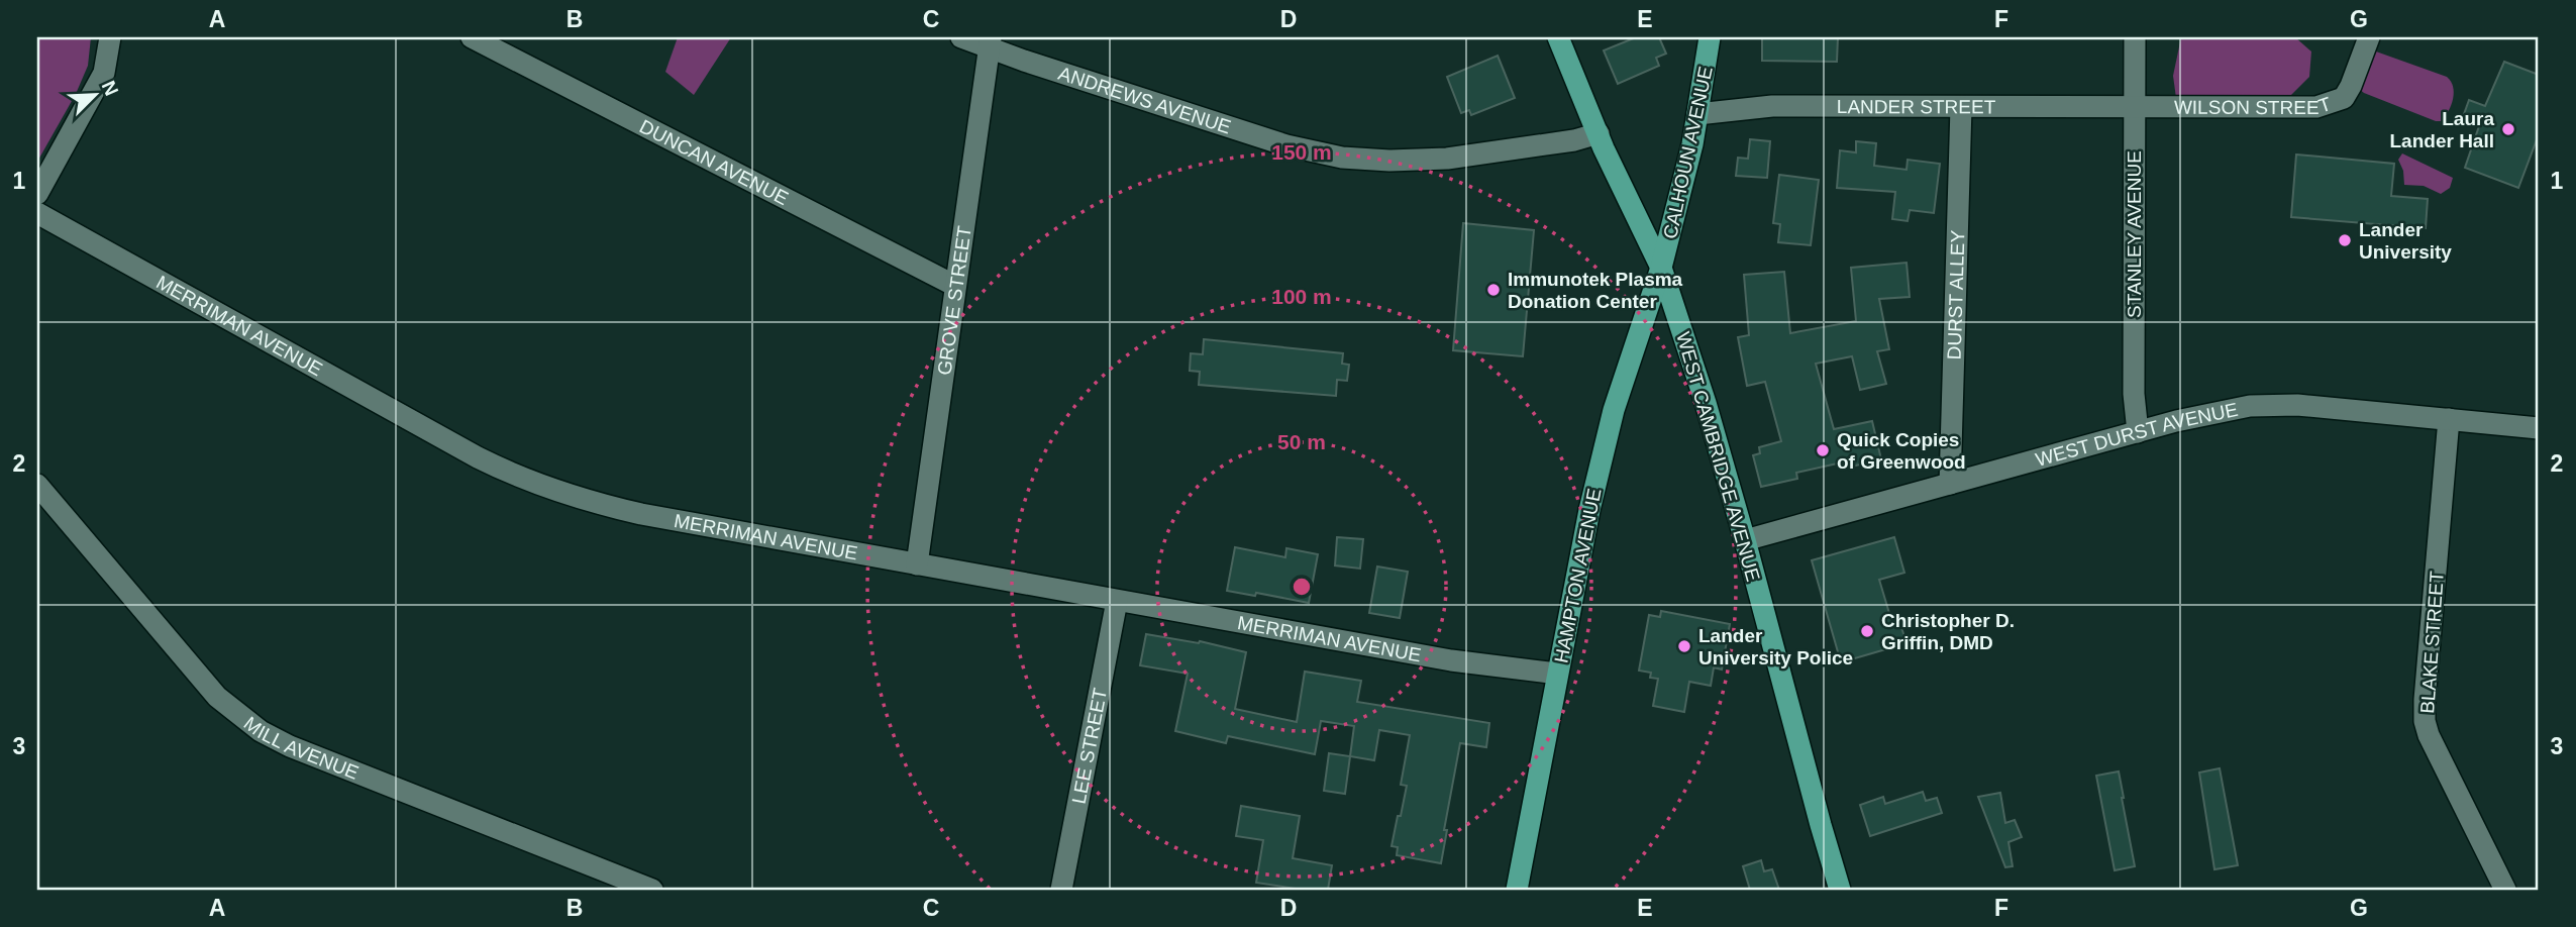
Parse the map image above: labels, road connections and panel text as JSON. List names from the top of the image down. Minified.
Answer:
{"streets":{"main road":["CALHOUN AVENUE","WEST CAMBRIDGE AVENUE","HAMPTON AVENUE"],"street":["ANDREWS AVENUE","WILSON STREET","LANDER STREET","DUNCAN AVENUE","STANLEY AVENUE","DURST ALLEY","GROVE STREET","MERRIMAN AVENUE","WEST DURST AVENUE","BLAKE STREET","LEE STREET","MILL AVENUE"]},"crossings":[["ANDREWS AVENUE","GROVE STREET"],["ANDREWS AVENUE","WEST CAMBRIDGE AVENUE"],["WILSON STREET","LANDER STREET"],["WILSON STREET","STANLEY AVENUE"],["LANDER STREET","CALHOUN AVENUE"],["LANDER STREET","STANLEY AVENUE"],["LANDER STREET","DURST ALLEY"],["CALHOUN AVENUE","WEST CAMBRIDGE AVENUE"],["CALHOUN AVENUE","HAMPTON AVENUE"],["DUNCAN AVENUE","GROVE STREET"],["STANLEY AVENUE","WEST DURST AVENUE"],["DURST ALLEY","WEST DURST AVENUE"],["GROVE STREET","MERRIMAN AVENUE"],["MERRIMAN AVENUE","HAMPTON AVENUE"],["MERRIMAN AVENUE","LEE STREET"],["WEST DURST AVENUE","WEST CAMBRIDGE AVENUE"],["WEST DURST AVENUE","BLAKE STREET"],["WEST CAMBRIDGE AVENUE","HAMPTON AVENUE"]],"places":["Laura Lander Hall","Lander University","Immunotek Plasma Donation Center","Quick Copies of Greenwood","Christopher D. Griffin, DMD","Lander University Police"],"north":"top right","grid":{"columns":["A","B","C","D","E","F","G"],"rows":["1","2","3"]},"rings":["150 m","100 m","50 m"]}
